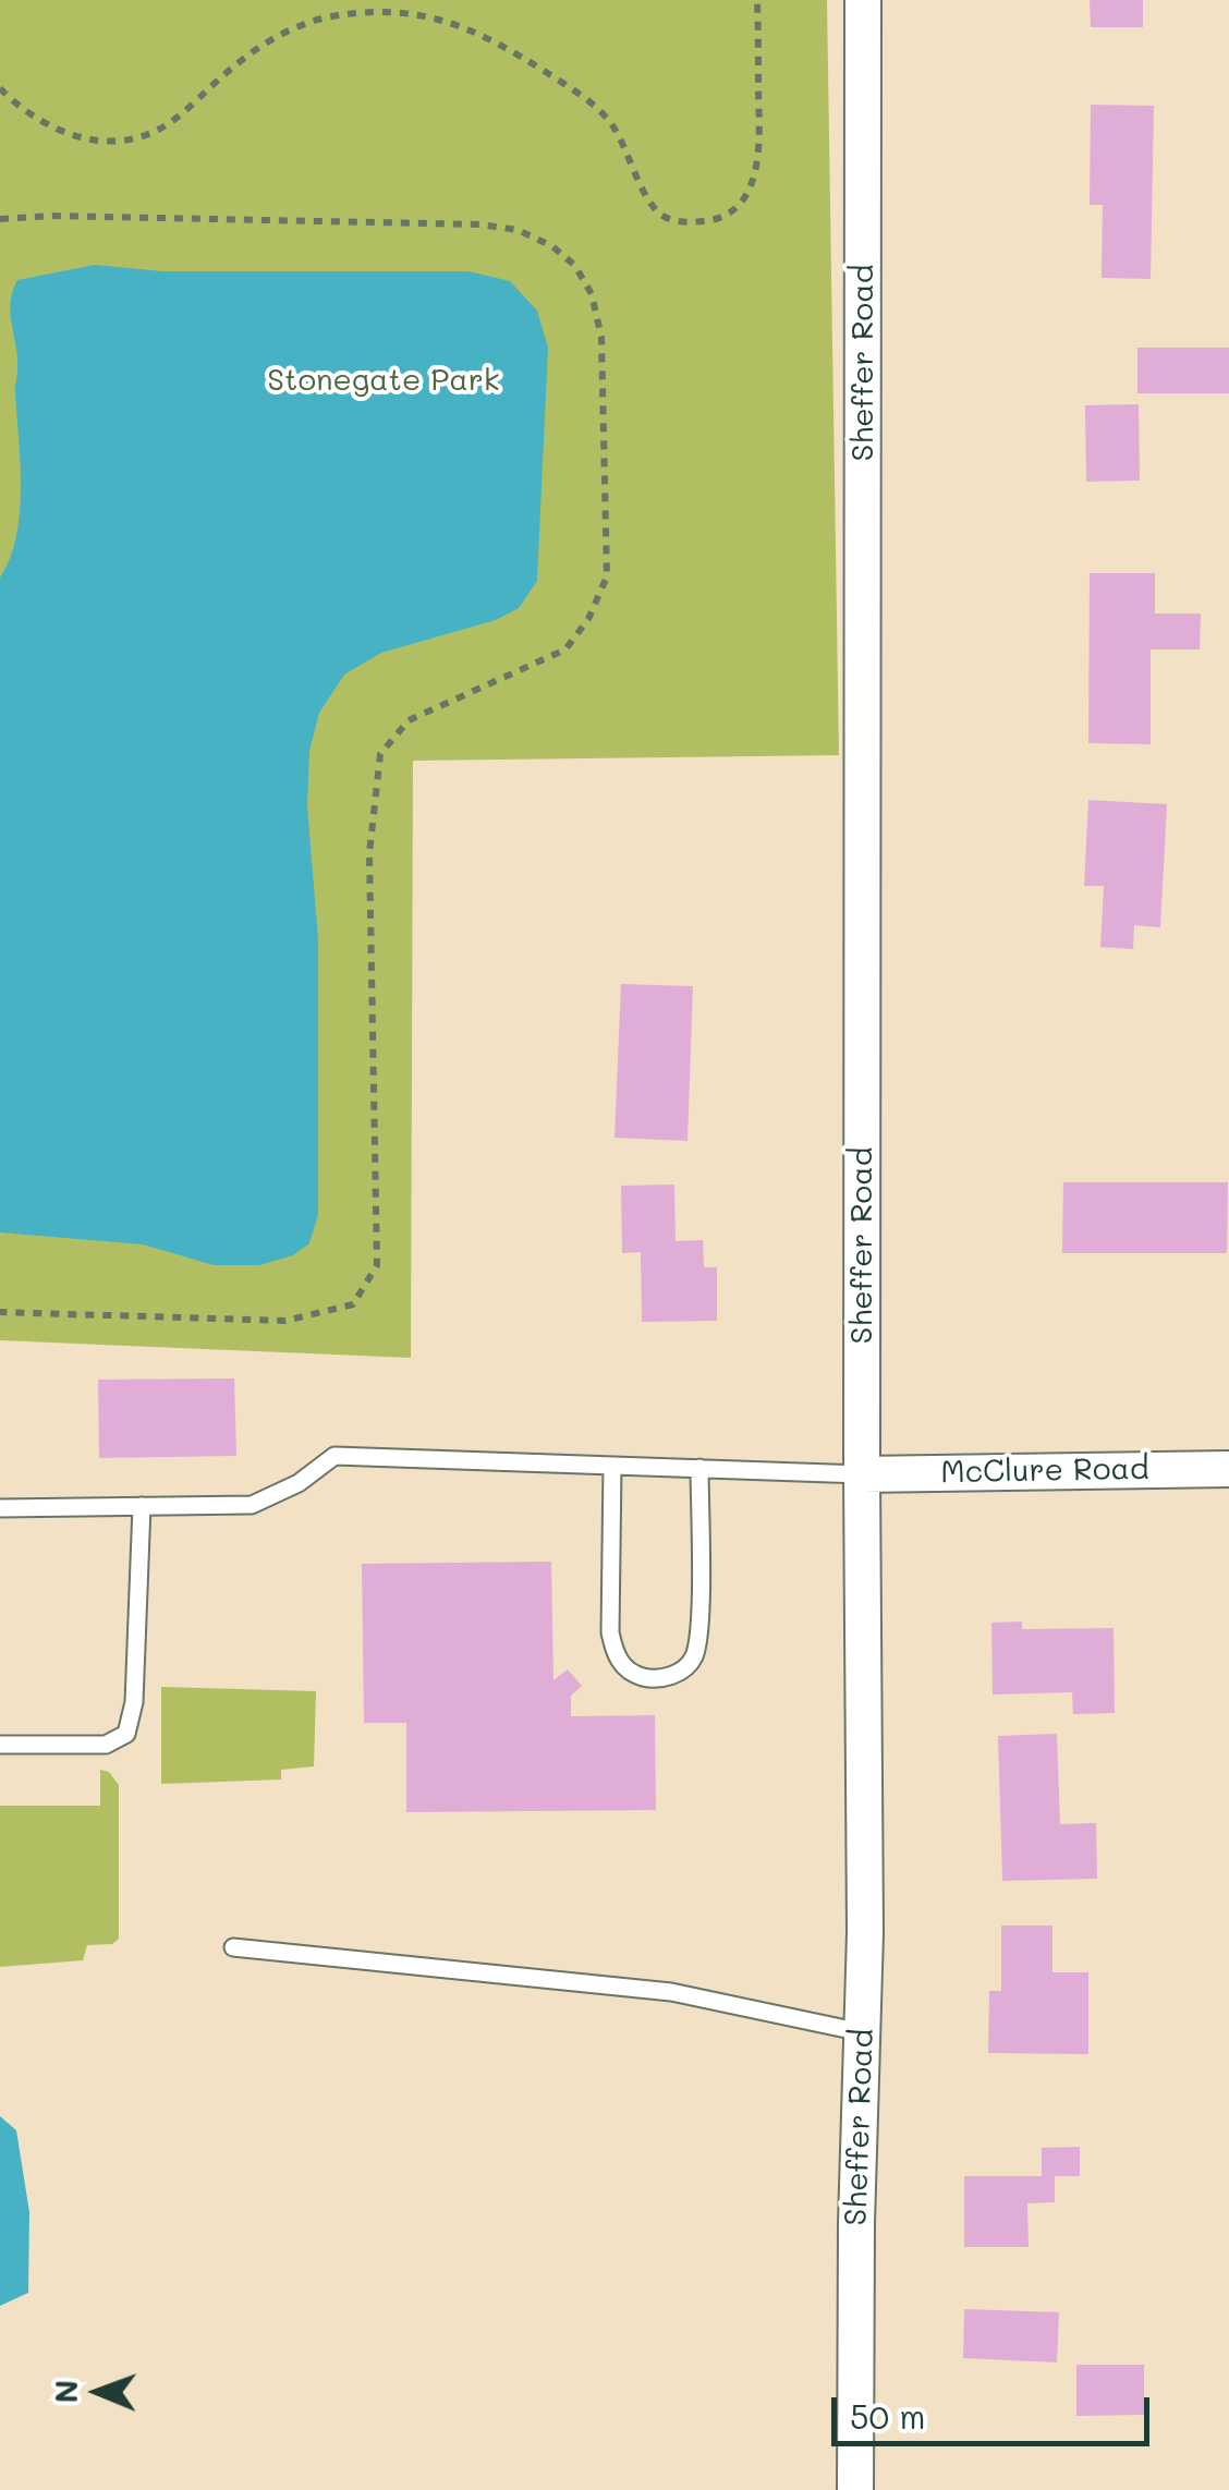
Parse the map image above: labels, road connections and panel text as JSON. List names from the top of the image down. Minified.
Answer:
{"streets":{"street":["Sheffer Road","McClure Road"]},"crossings":[["Sheffer Road","McClure Road"]],"parks":["Stonegate Park"],"scale_bar":"50 m","north":"left"}
